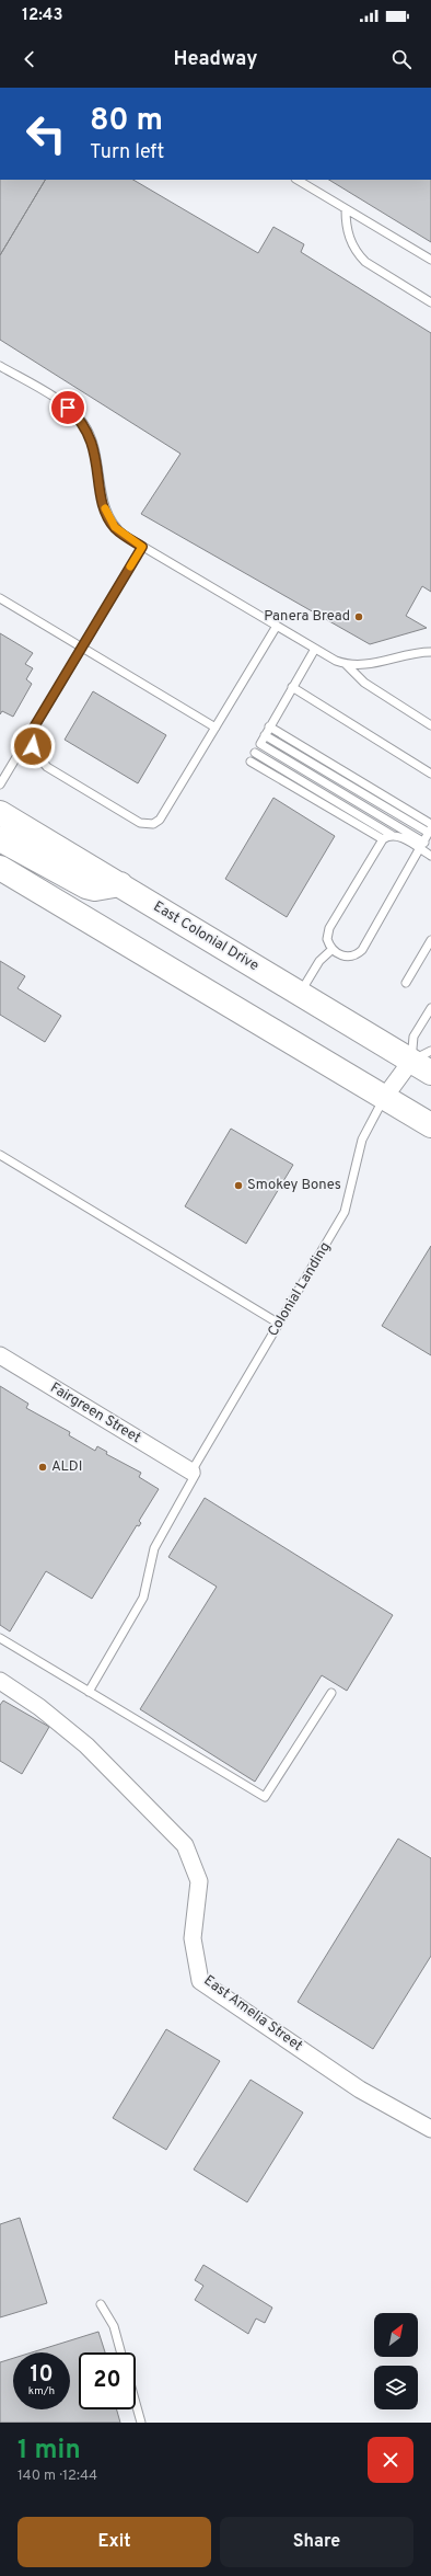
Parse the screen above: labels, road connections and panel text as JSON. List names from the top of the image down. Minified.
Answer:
{"streets":{"highway":["East Colonial Drive"],"street":["Fairgreen Street","East Amelia Street"],"lane":["Colonial Landing"]},"crossings":[["Colonial Landing","Fairgreen Street"]],"places":["Panera Bread","Smokey Bones","ALDI"],"north":"top right","page":{"status":"12:43","header":"Headway","turn":["80 m","Turn left"],"speed":"10 km/h","limit":"20","heading":["1 min","140 m · 12:44"],"buttons":["Exit","Share"]}}
